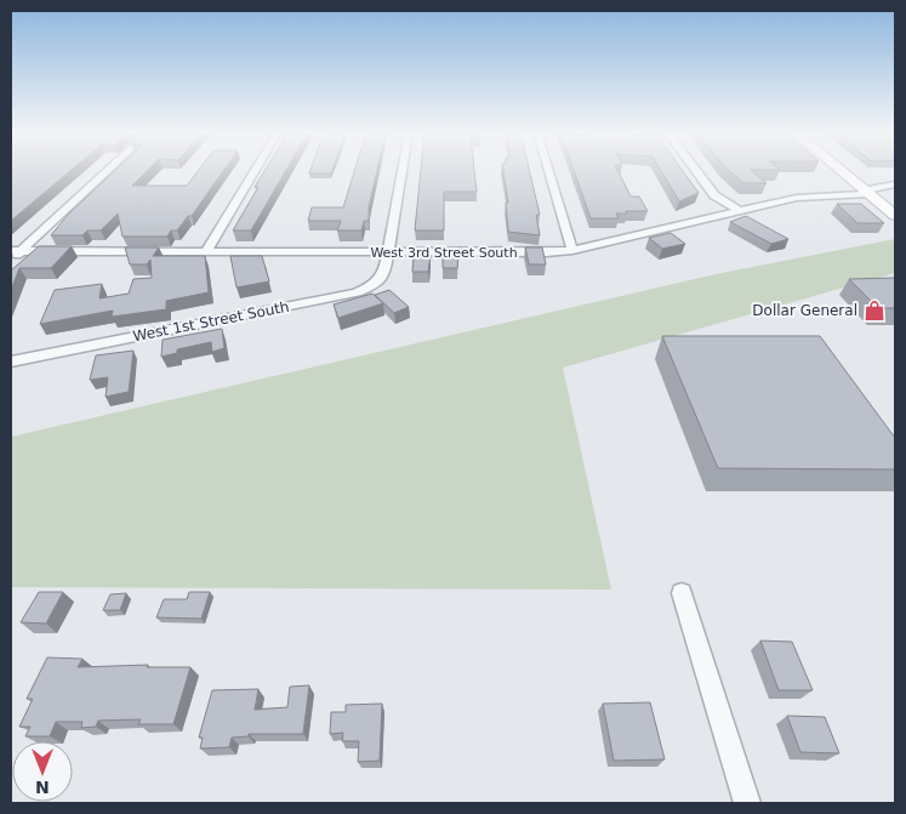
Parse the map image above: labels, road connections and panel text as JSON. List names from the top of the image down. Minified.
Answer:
{"streets":{"street":["West 3rd Street South","West 1st Street South"]},"crossings":[["West 3rd Street South","West 1st Street South"]],"places":{"shop":["Dollar General"]},"north":"bottom"}
